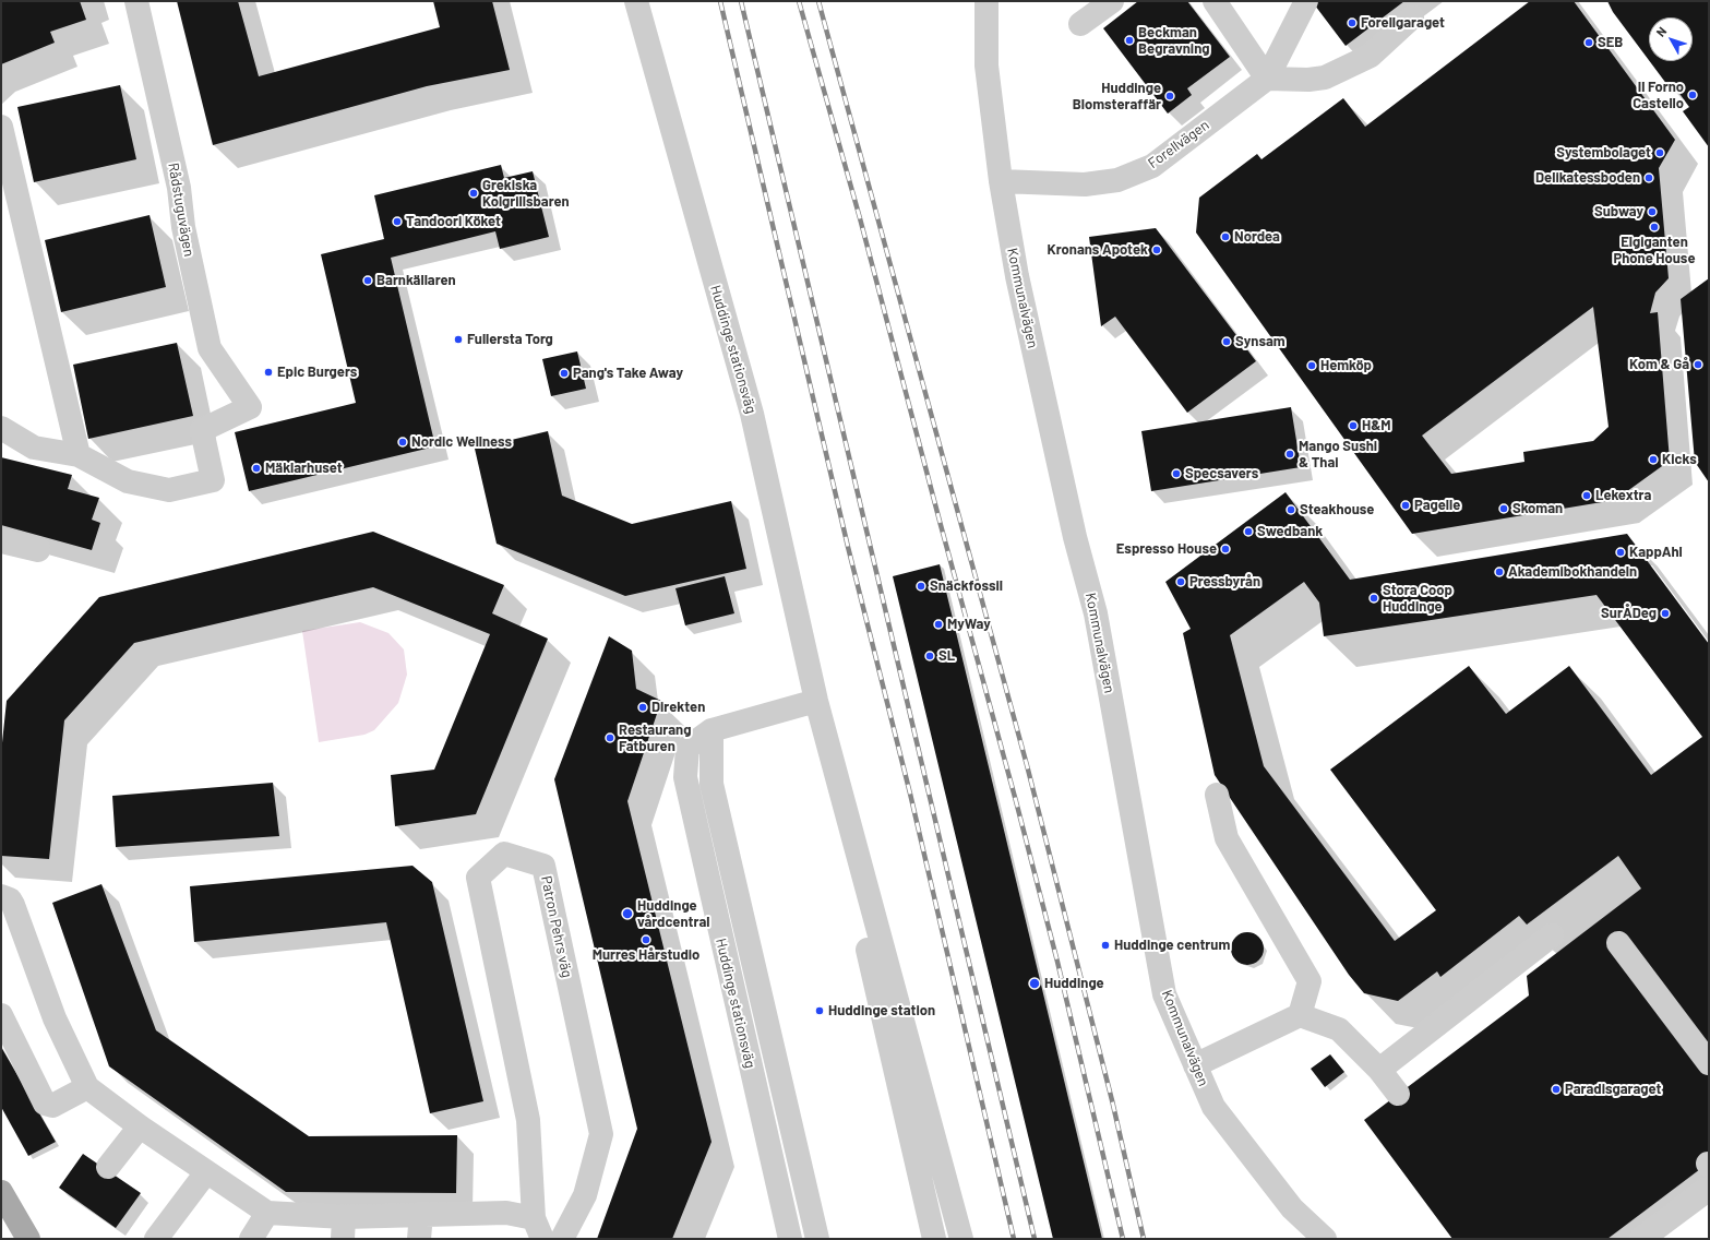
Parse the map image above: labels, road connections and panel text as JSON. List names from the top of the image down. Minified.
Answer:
{"streets":{"street":["Forellvägen","Rådstuguvägen","Kommunalvägen","Huddinge stationsväg","Patron Pehrs väg"]},"crossings":[["Forellvägen","Kommunalvägen"]],"places":["Forellgaraget","Beckman Begravning","SEB","Il Forno Castello","Huddinge Blomsteraffär","Systembolaget","Delikatessboden","Grekiska Kolgrillsbaren","Subway","Tandoori Köket","Elgiganten Phone House","Nordea","Kronans Apotek","Barnkällaren","Fullersta Torg","Synsam","Kom & Gå","Hemköp","Epic Burgers","Pang's Take Away","H&M","Nordic Wellness","Mango Sushi & Thai","Kicks","Mäklarhuset","Specsavers","Lekextra","Pagelle","Skoman","Steakhouse","Swedbank","Espresso House","KappAhl","Akademibokhandeln","Pressbyrån","Snäckfossil","Stora Coop Huddinge","SurÅDeg","MyWay","SL","Direkten","Restaurang Fatburen","Huddinge vårdcentral","Murres Hårstudio","Huddinge centrum","Huddinge","Huddinge station","Paradisgaraget"],"north":"top left"}
